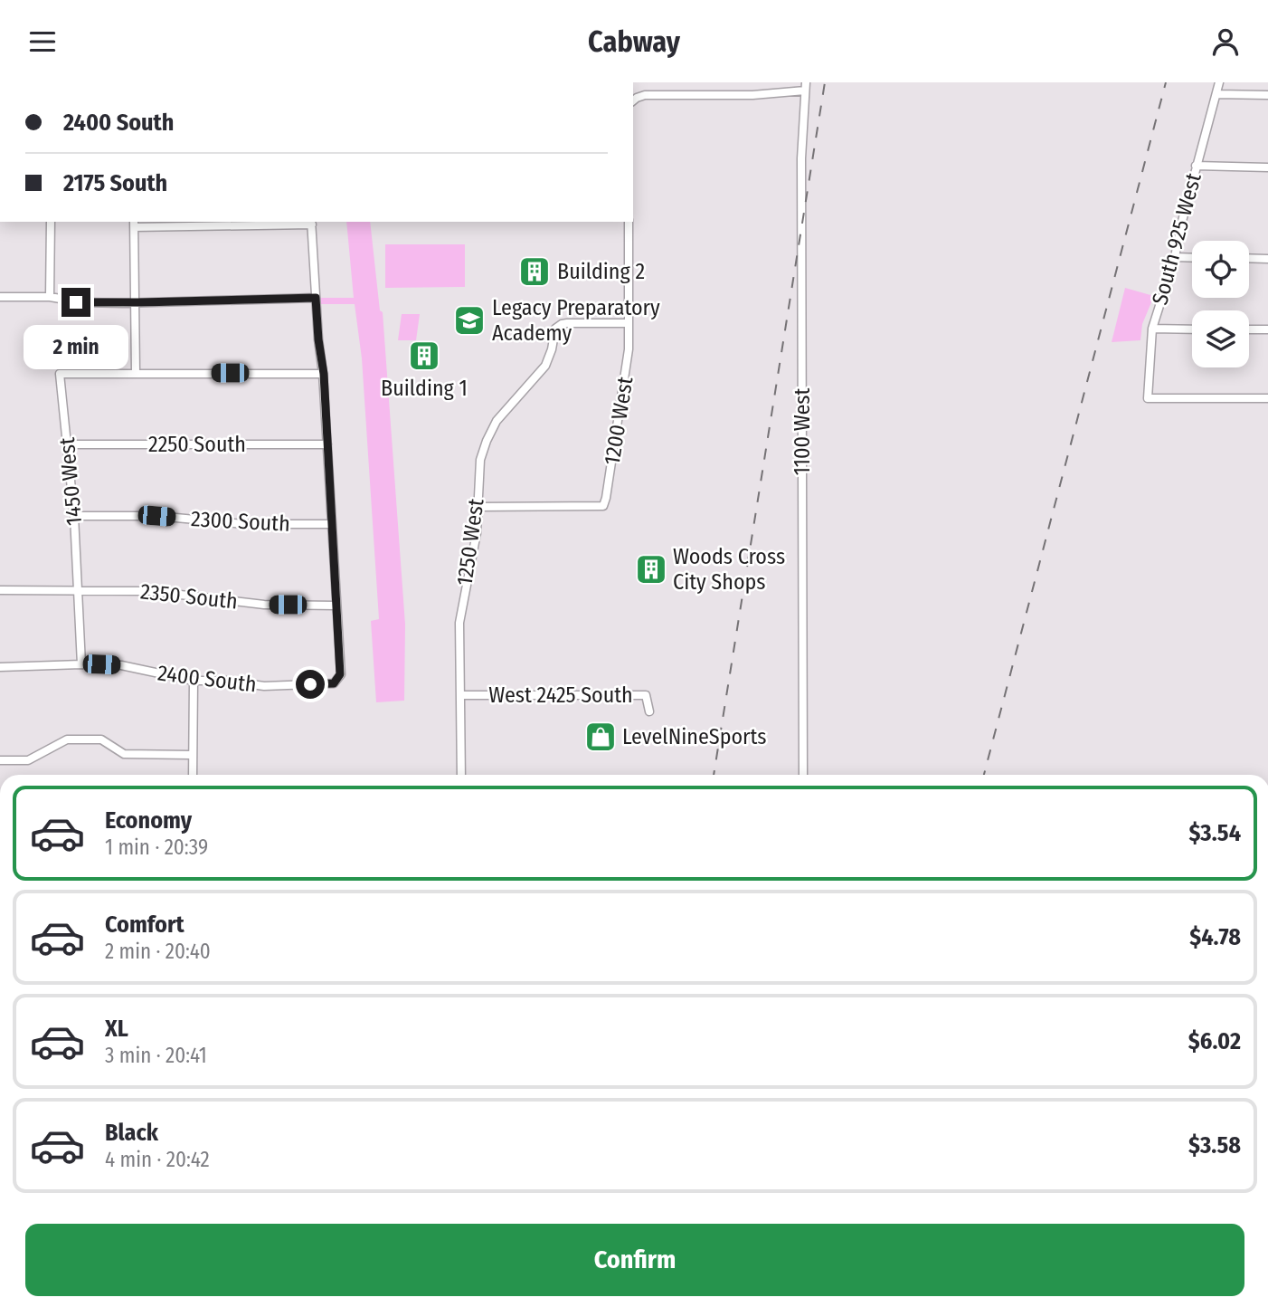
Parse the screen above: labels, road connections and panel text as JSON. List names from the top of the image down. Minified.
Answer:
{"streets":{"street":["South 925 West","1200 West","1100 West","2250 South","1450 West","2300 South","1250 West","2350 South","2400 South","West 2425 South"]},"crossings":[["1200 West","1250 West"],["2250 South","1450 West"],["1450 West","2300 South"],["1450 West","2350 South"],["1250 West","West 2425 South"],["2350 South","2400 South"]],"places":{"building":["Building 2","Building 1","Woods Cross City Shops"],"school or university":["Legacy Preparatory Academy"],"shop":["LevelNineSports"]},"page":{"header":"Cabway","banner":["2400 South","2175 South"],"bubble":"2 min","list":[{"name":"Economy","note":"1 min · 20:39","value":"$3.54"},{"name":"Comfort","note":"2 min · 20:40","value":"$4.78"},{"name":"XL","note":"3 min · 20:41","value":"$6.02"},{"name":"Black","note":"4 min · 20:42","value":"$3.58"}],"buttons":"Confirm"}}
